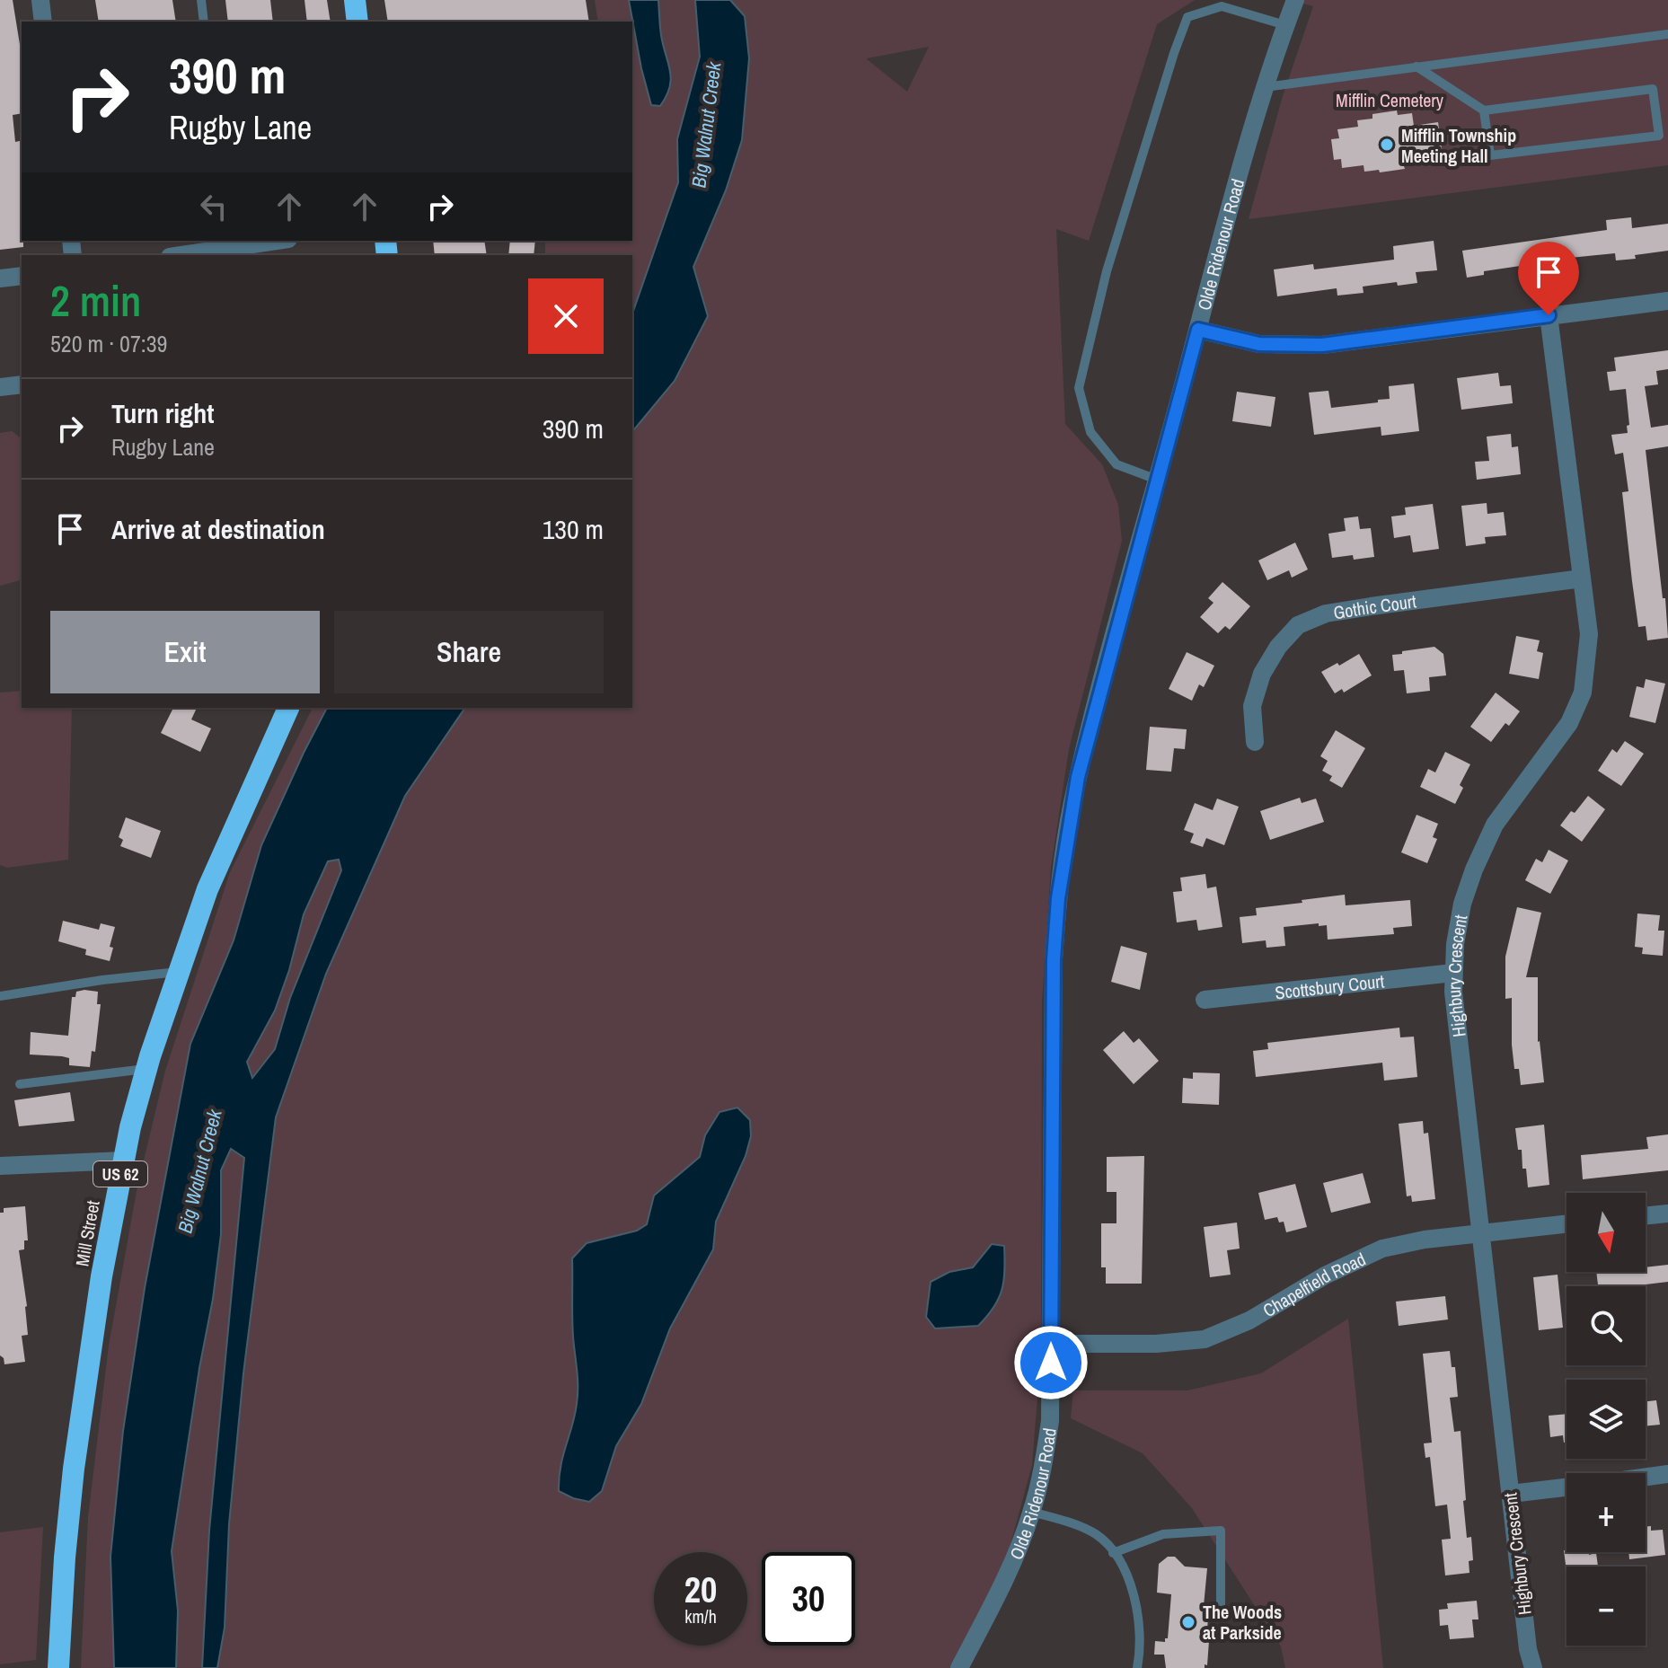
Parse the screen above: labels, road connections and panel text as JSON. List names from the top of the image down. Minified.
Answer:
{"streets":{"highway":["US 62","Mill Street"],"street":["Olde Ridenour Road","Gothic Court","Highbury Crescent","Scottsbury Court","Chapelfield Road"]},"crossings":[["Olde Ridenour Road","Chapelfield Road"],["Gothic Court","Highbury Crescent"],["Highbury Crescent","Scottsbury Court"],["Highbury Crescent","Chapelfield Road"]],"water":["Big Walnut Creek"],"parks":["Mifflin Cemetery"],"places":["Mifflin Township Meeting Hall","The Woods at Parkside"],"north":"bottom","page":{"turn":["390 m","Rugby Lane"],"heading":["2 min","520 m · 07:39"],"list":[{"name":"Turn right","note":"Rugby Lane","value":"390 m"},{"name":"Arrive at destination","value":"130 m"}],"buttons":["Exit","Share"],"map_buttons":["+","−"],"speed":"20 km/h","limit":"30"}}
